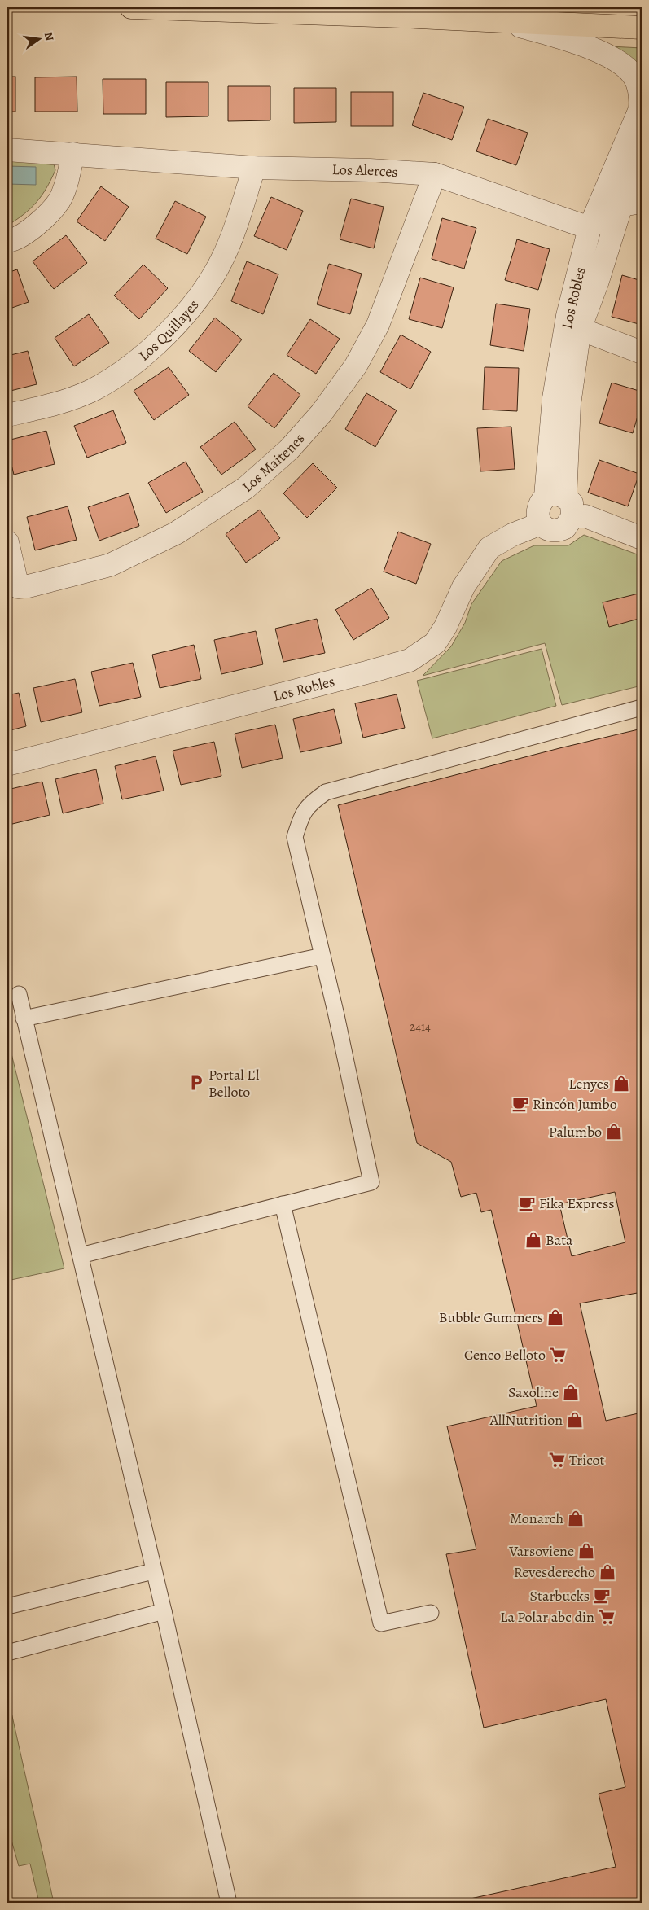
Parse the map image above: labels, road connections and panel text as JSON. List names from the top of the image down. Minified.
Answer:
{"streets":{"street":["Los Alerces","Los Robles","Los Quillayes","Los Maitenes"]},"crossings":[["Los Alerces","Los Robles"],["Los Alerces","Los Quillayes"],["Los Alerces","Los Maitenes"]],"places":{"parking":["Portal El Belloto"],"shop":["Lenyes","Palumbo","Bata","Bubble Gummers","Saxoline","AllNutrition","Monarch","Varsoviene","Revesderecho"],"cafe":["Rincón Jumbo","Fika Express","Starbucks"],"supermarket":["Cenco Belloto","Tricot","La Polar abc din"]},"house_numbers":["2414"],"north":"right"}
